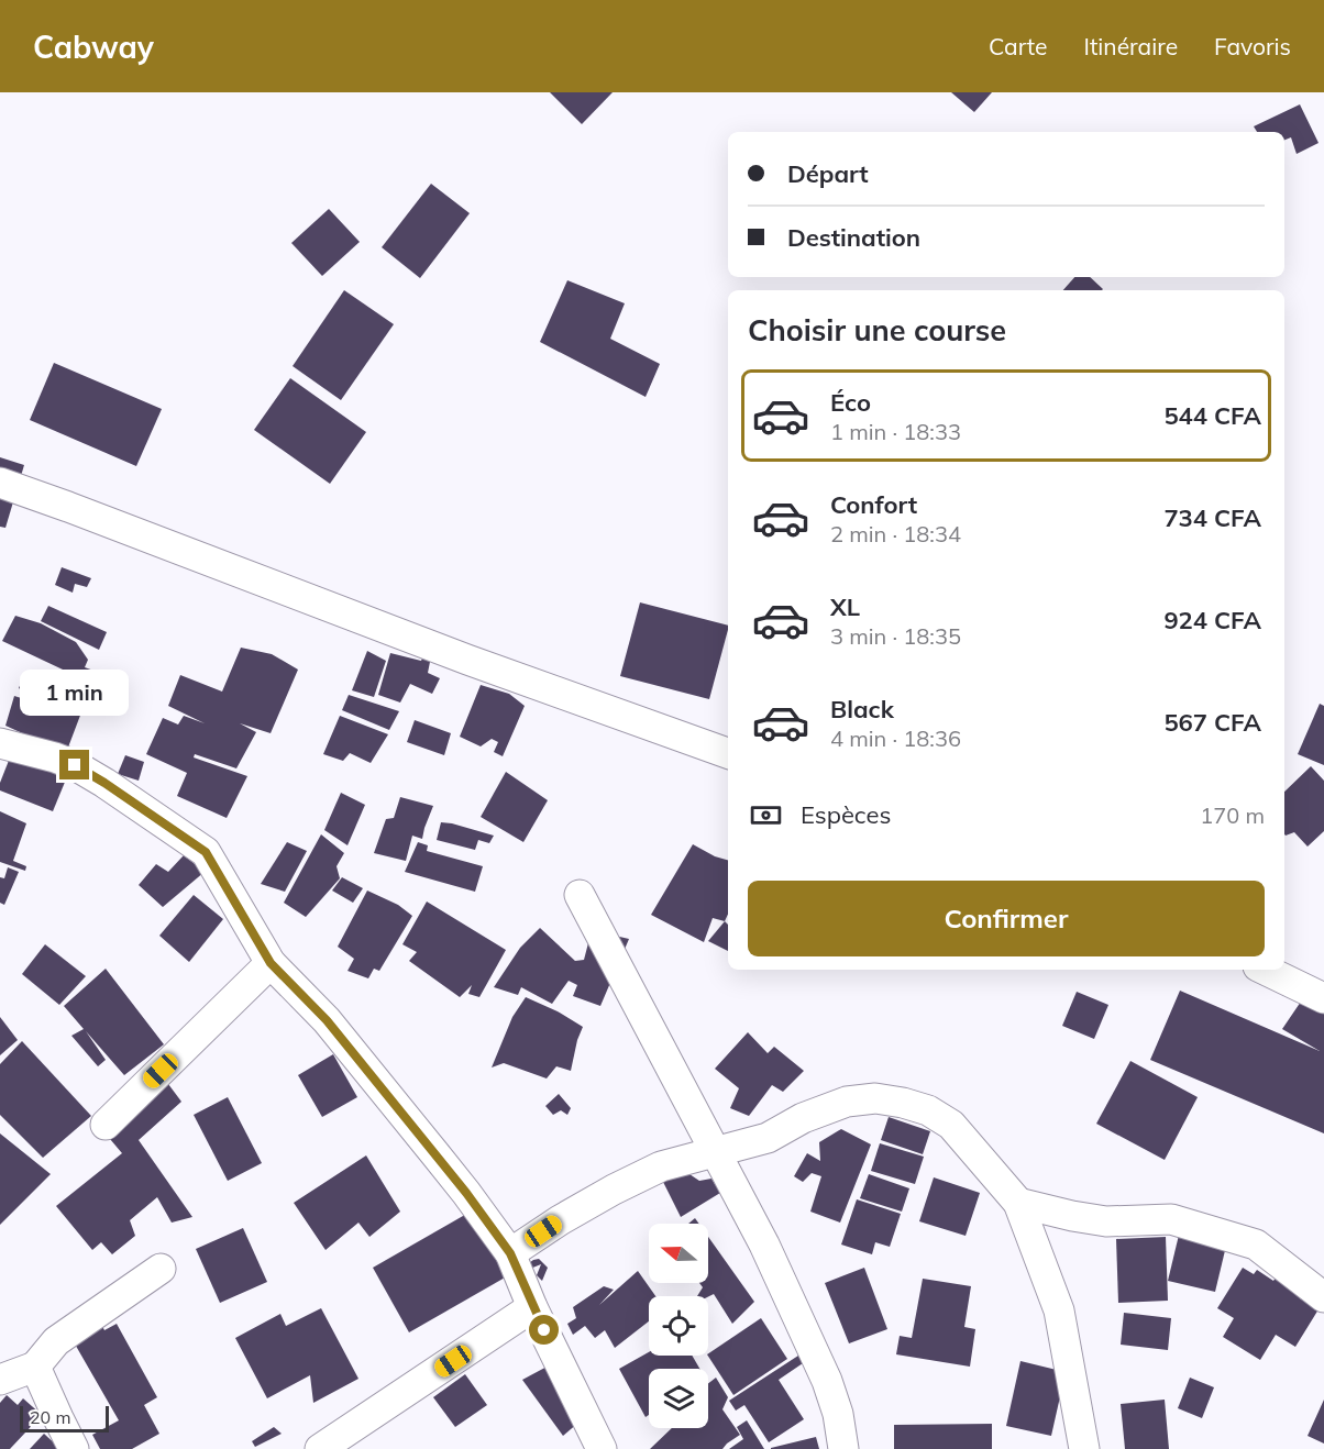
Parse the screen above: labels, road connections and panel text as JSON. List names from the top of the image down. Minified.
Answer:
{"scale_bar":"20 m","north":"left","page":{"header":"Cabway","nav":["Carte","Itinéraire","Favoris"],"banner":["Départ","Destination"],"heading":"Choisir une course","list":[{"name":"Éco","note":"1 min · 18:33","value":"544 CFA"},{"name":"Confort","note":"2 min · 18:34","value":"734 CFA"},{"name":"XL","note":"3 min · 18:35","value":"924 CFA"},{"name":"Black","note":"4 min · 18:36","value":"567 CFA"}],"bubble":"1 min","pay":["Espèces","170 m"],"buttons":"Confirmer","scale":"20 m"}}
